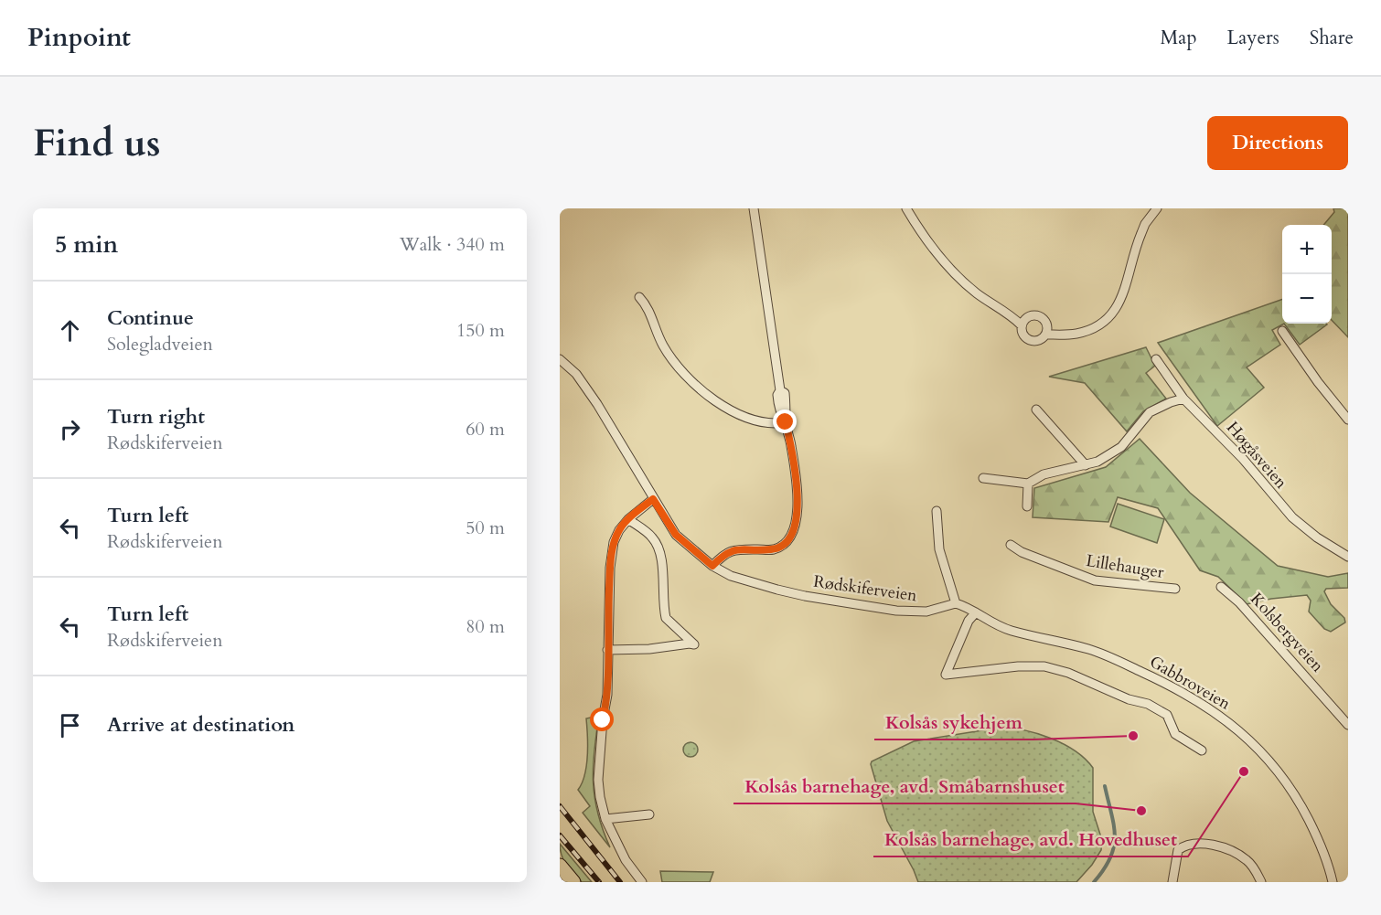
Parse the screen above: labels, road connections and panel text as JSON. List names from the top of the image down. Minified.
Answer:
{"streets":{"street":["Høgåsveien","Lillehauger","Rødskiferveien","Kolsbergveien","Gabbroveien"]},"crossings":[["Rødskiferveien","Gabbroveien"]],"places":["Kolsås sykehjem","Kolsås barnehage, avd. Hovedhuset","Kolsås barnehage, avd. Småbarnshuset"],"page":{"header":"Pinpoint","nav":["Map","Layers","Share"],"buttons":"Directions","title":"Find us","heading":["5 min","Walk · 340 m"],"map_buttons":["+","−"],"list":[["Continue","Solegladveien","150 m"],["Turn right","Rødskiferveien","60 m"],["Turn left","Rødskiferveien","50 m"],["Turn left","Rødskiferveien","80 m"],"Arrive at destination"]}}
